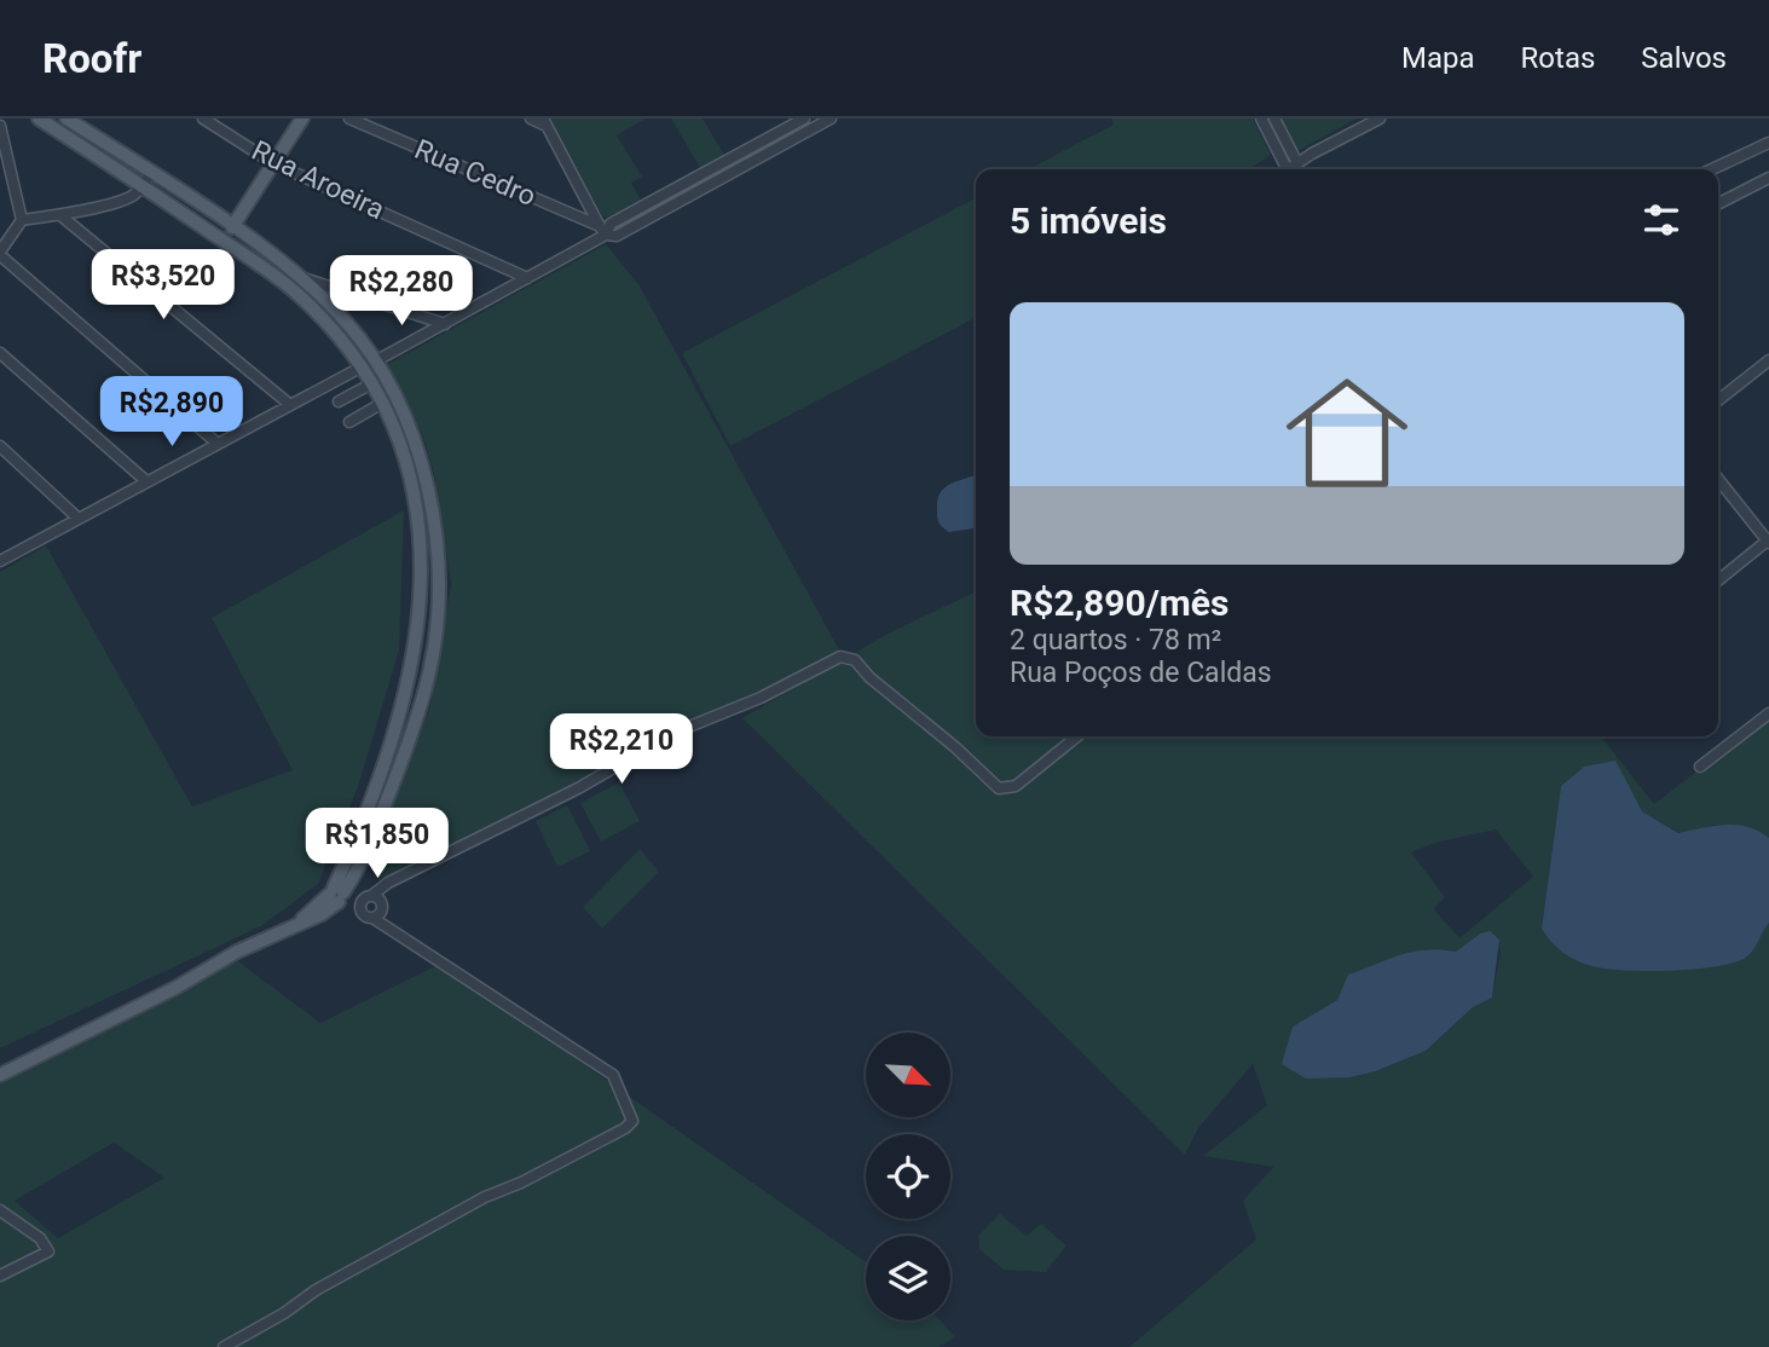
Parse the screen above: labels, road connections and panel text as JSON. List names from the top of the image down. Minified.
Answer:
{"streets":{"street":["Rua Cedro","Rua Aroeira"]},"north":"bottom right","page":{"header":"Roofr","nav":["Mapa","Rotas","Salvos"],"heading":"5 imóveis","price":["R$3,520","R$2,280","R$2,890","R$2,210","R$1,850"],"list":[{"name":"R$2,890/mês","note":"2 quartos · 78 m² · Rua Poços de Caldas"}]}}
